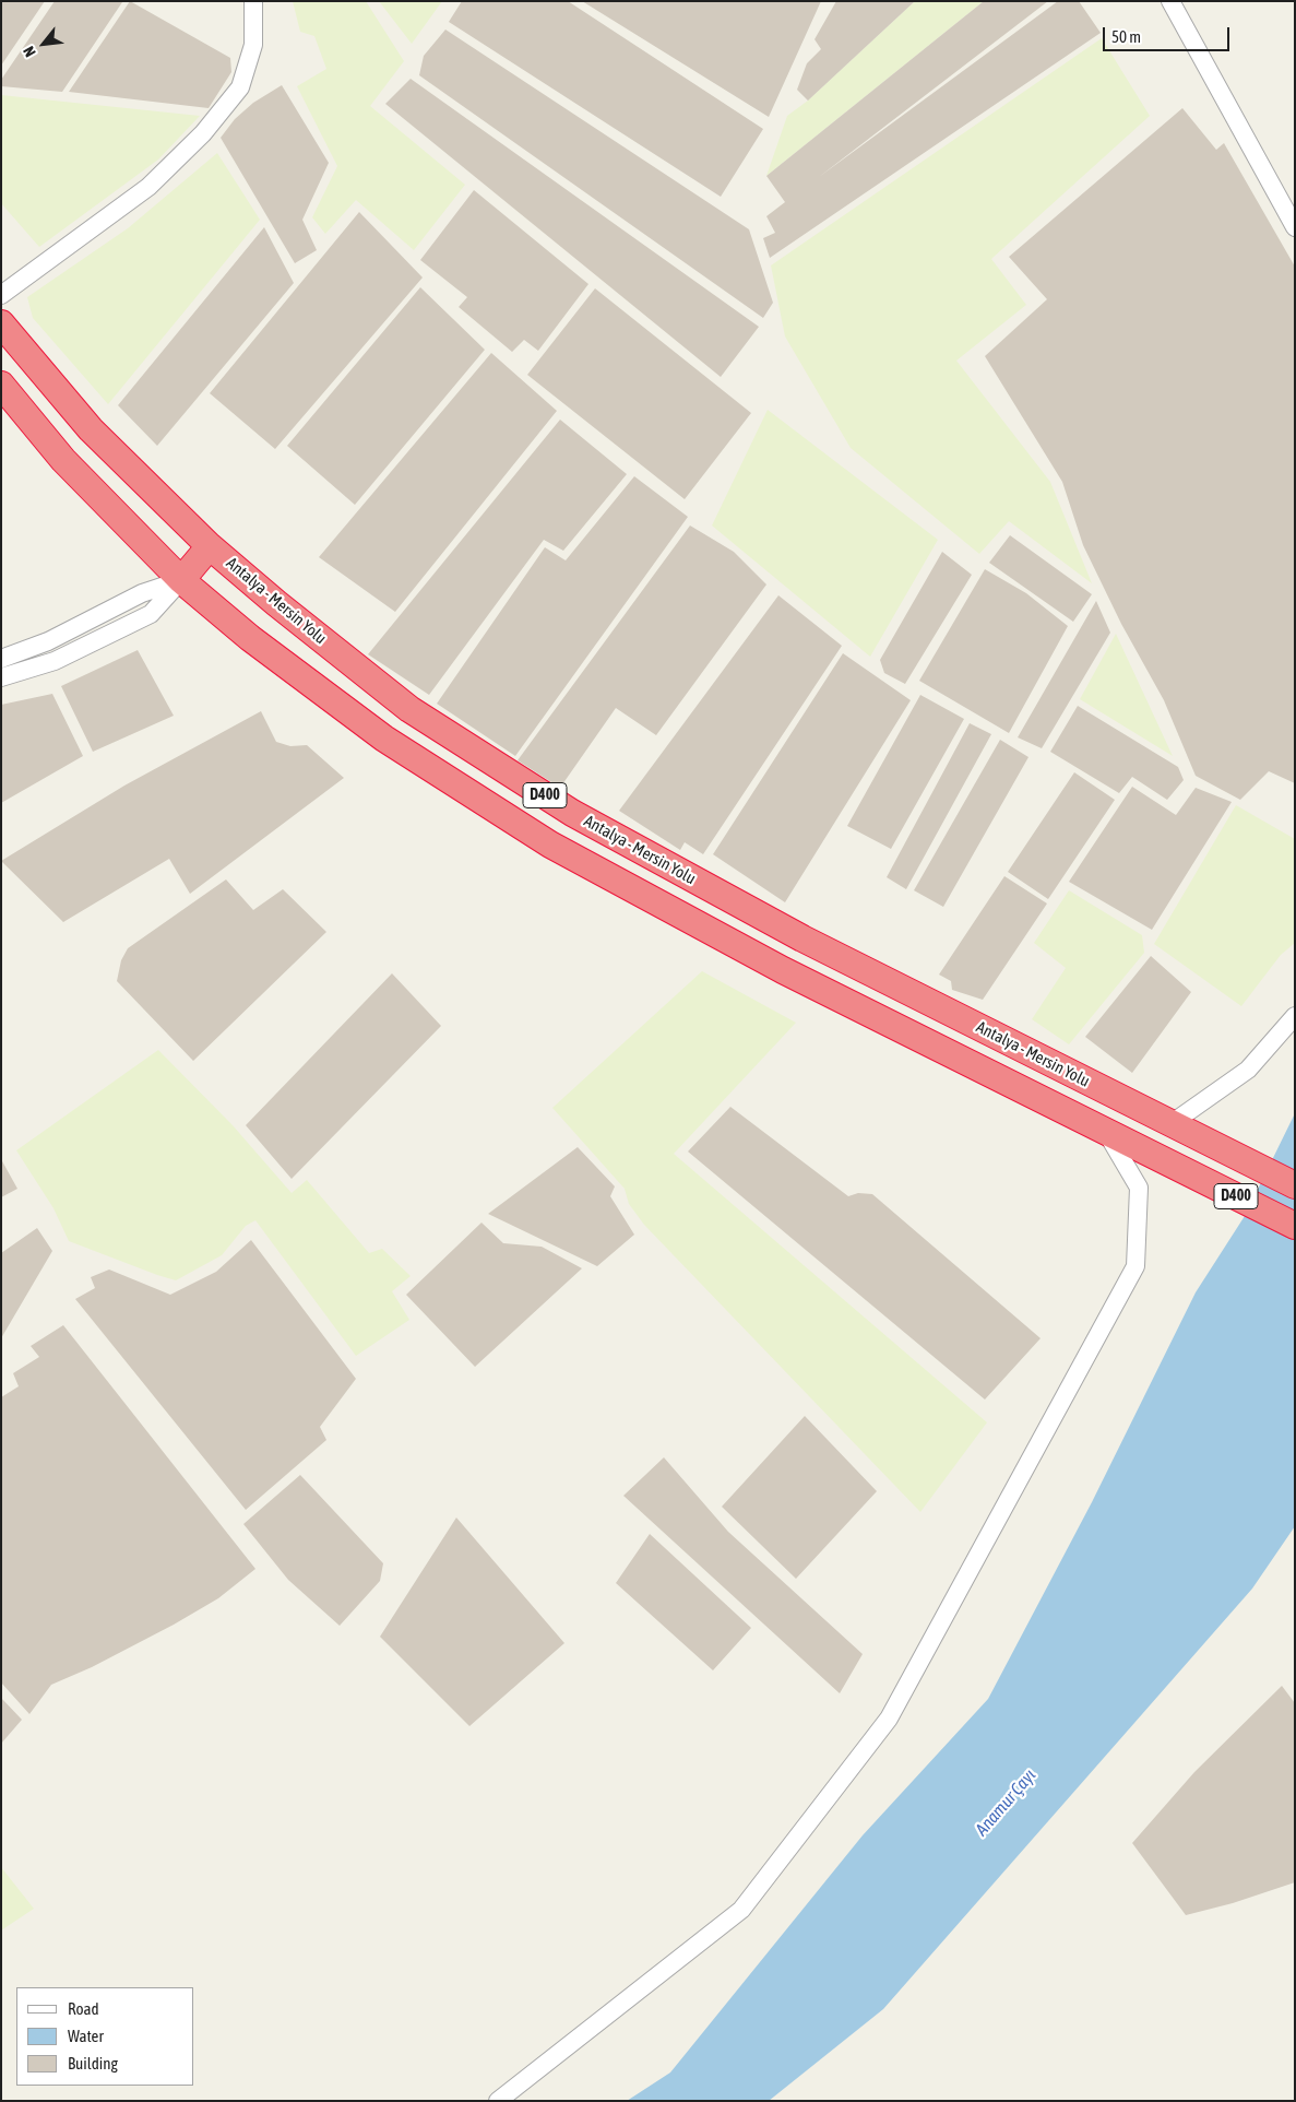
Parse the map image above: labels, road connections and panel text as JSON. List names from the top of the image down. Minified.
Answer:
{"streets":{"highway":["Antalya - Mersin Yolu","D400"]},"water":["Anamur Çayı"],"legend":["Road","Water","Building"],"scale_bar":"50 m","north":"bottom left"}
